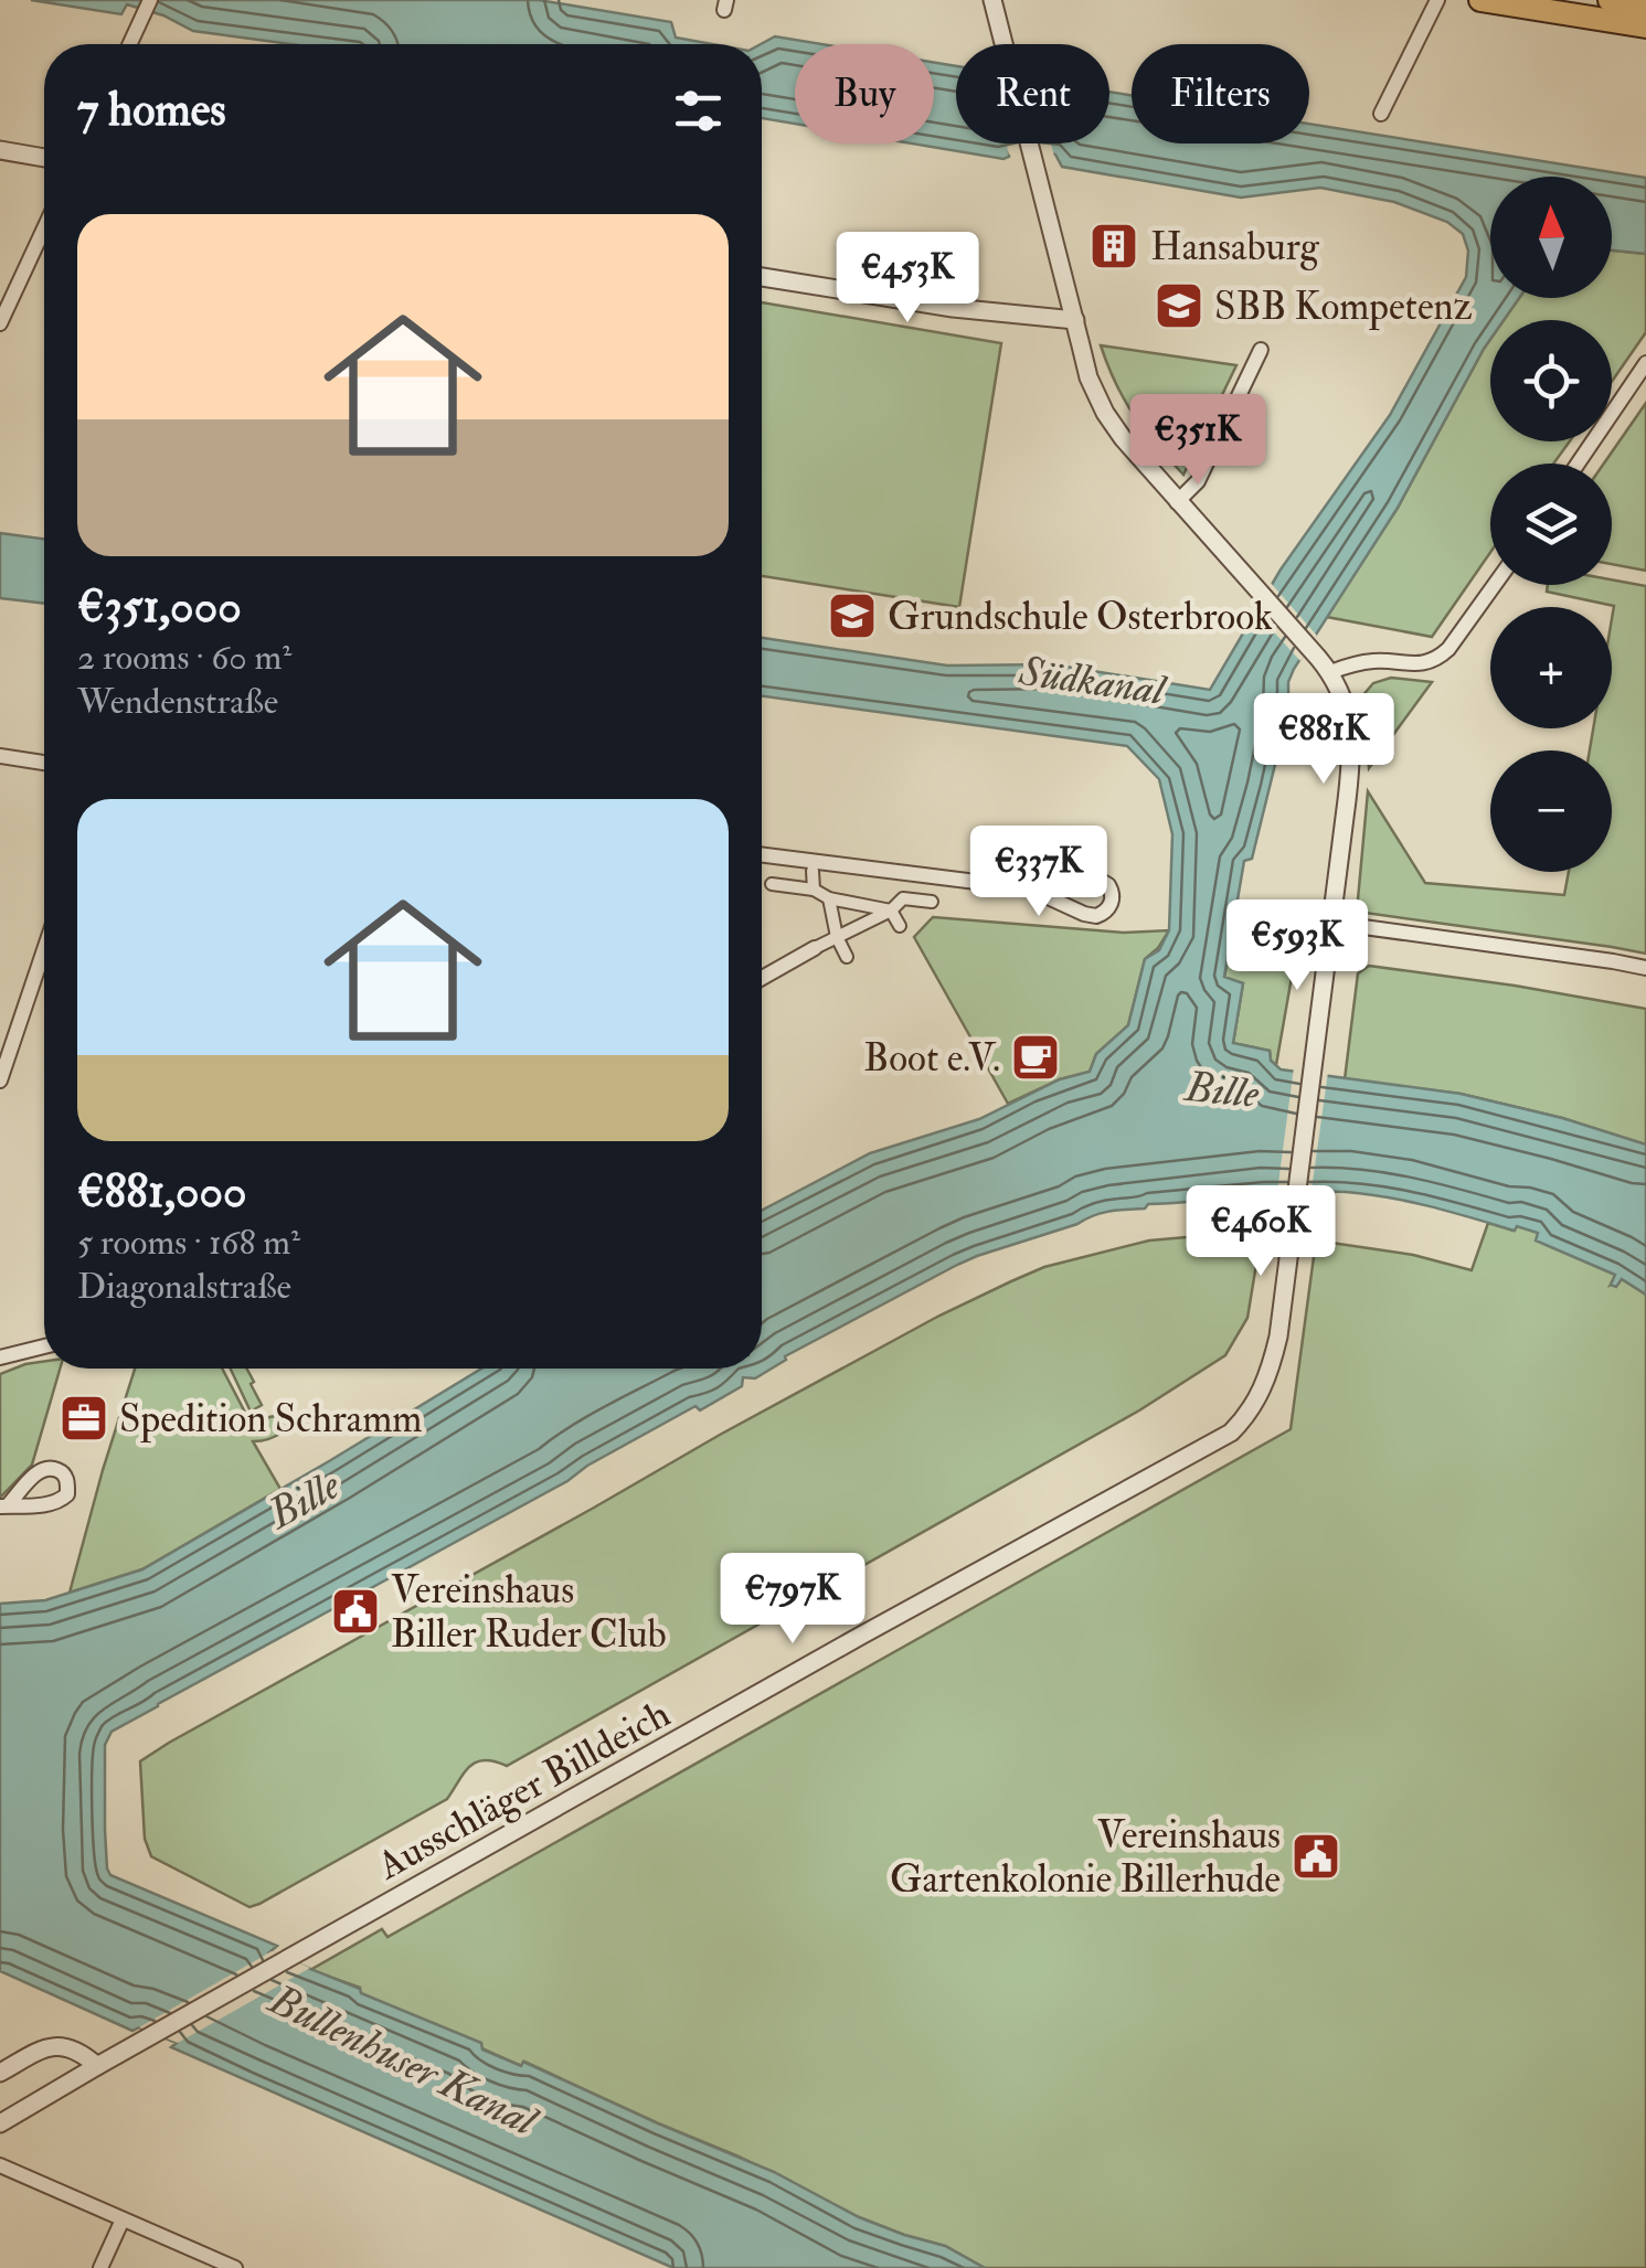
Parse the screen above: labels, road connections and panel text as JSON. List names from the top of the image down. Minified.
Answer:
{"streets":{"street":["Ausschläger Billdeich"]},"water":["Südkanal","Bille","Bullenhuser Kanal"],"places":{"building":["Hansaburg"],"school or university":["SBB Kompetenz","Grundschule Osterbrook"],"cafe":["Boot e.V."],"office":["Spedition Schramm"],"public building":["Vereinshaus Biller Ruder Club","Vereinshaus Gartenkolonie Billerhude"]},"north":"top","page":{"chip":["Buy","Rent","Filters"],"heading":"7 homes","map_buttons":["+","−"],"list":[{"name":"€351,000","note":"2 rooms · 60 m² · Wendenstraße"},{"name":"€881,000","note":"5 rooms · 168 m² · Diagonalstraße"}],"price":["€453K","€351K","€881K","€337K","€593K","€460K","€797K"]}}
